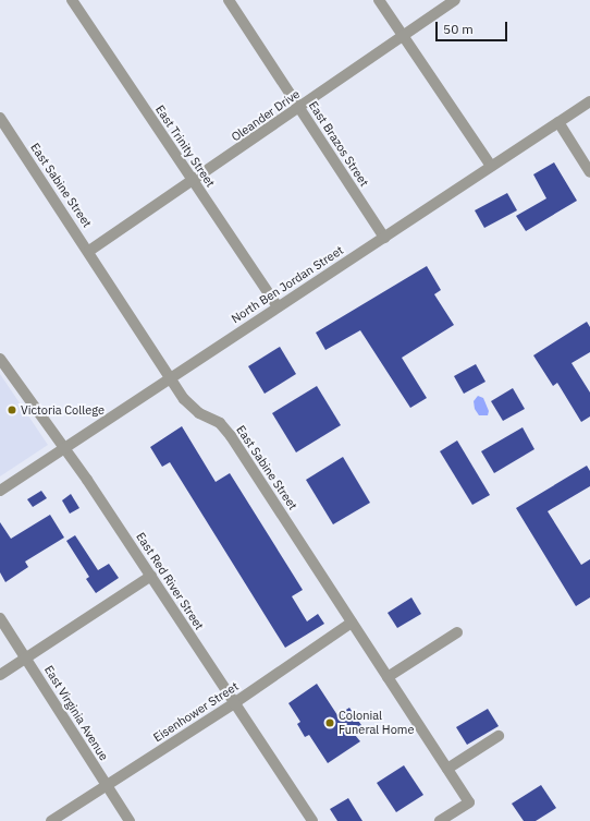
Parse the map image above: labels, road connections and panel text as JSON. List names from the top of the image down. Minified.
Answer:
{"streets":{"street":["Oleander Drive","East Brazos Street","East Trinity Street","East Sabine Street","North Ben Jordan Street","East Red River Street","Eisenhower Street","East Virginia Avenue"]},"crossings":[["Oleander Drive","East Brazos Street"],["Oleander Drive","East Trinity Street"],["Oleander Drive","East Sabine Street"],["East Brazos Street","North Ben Jordan Street"],["East Trinity Street","North Ben Jordan Street"],["East Sabine Street","North Ben Jordan Street"],["East Sabine Street","Eisenhower Street"],["North Ben Jordan Street","East Red River Street"],["East Red River Street","Eisenhower Street"],["Eisenhower Street","East Virginia Avenue"]],"places":["Victoria College","Colonial Funeral Home"],"scale_bar":"50 m"}
